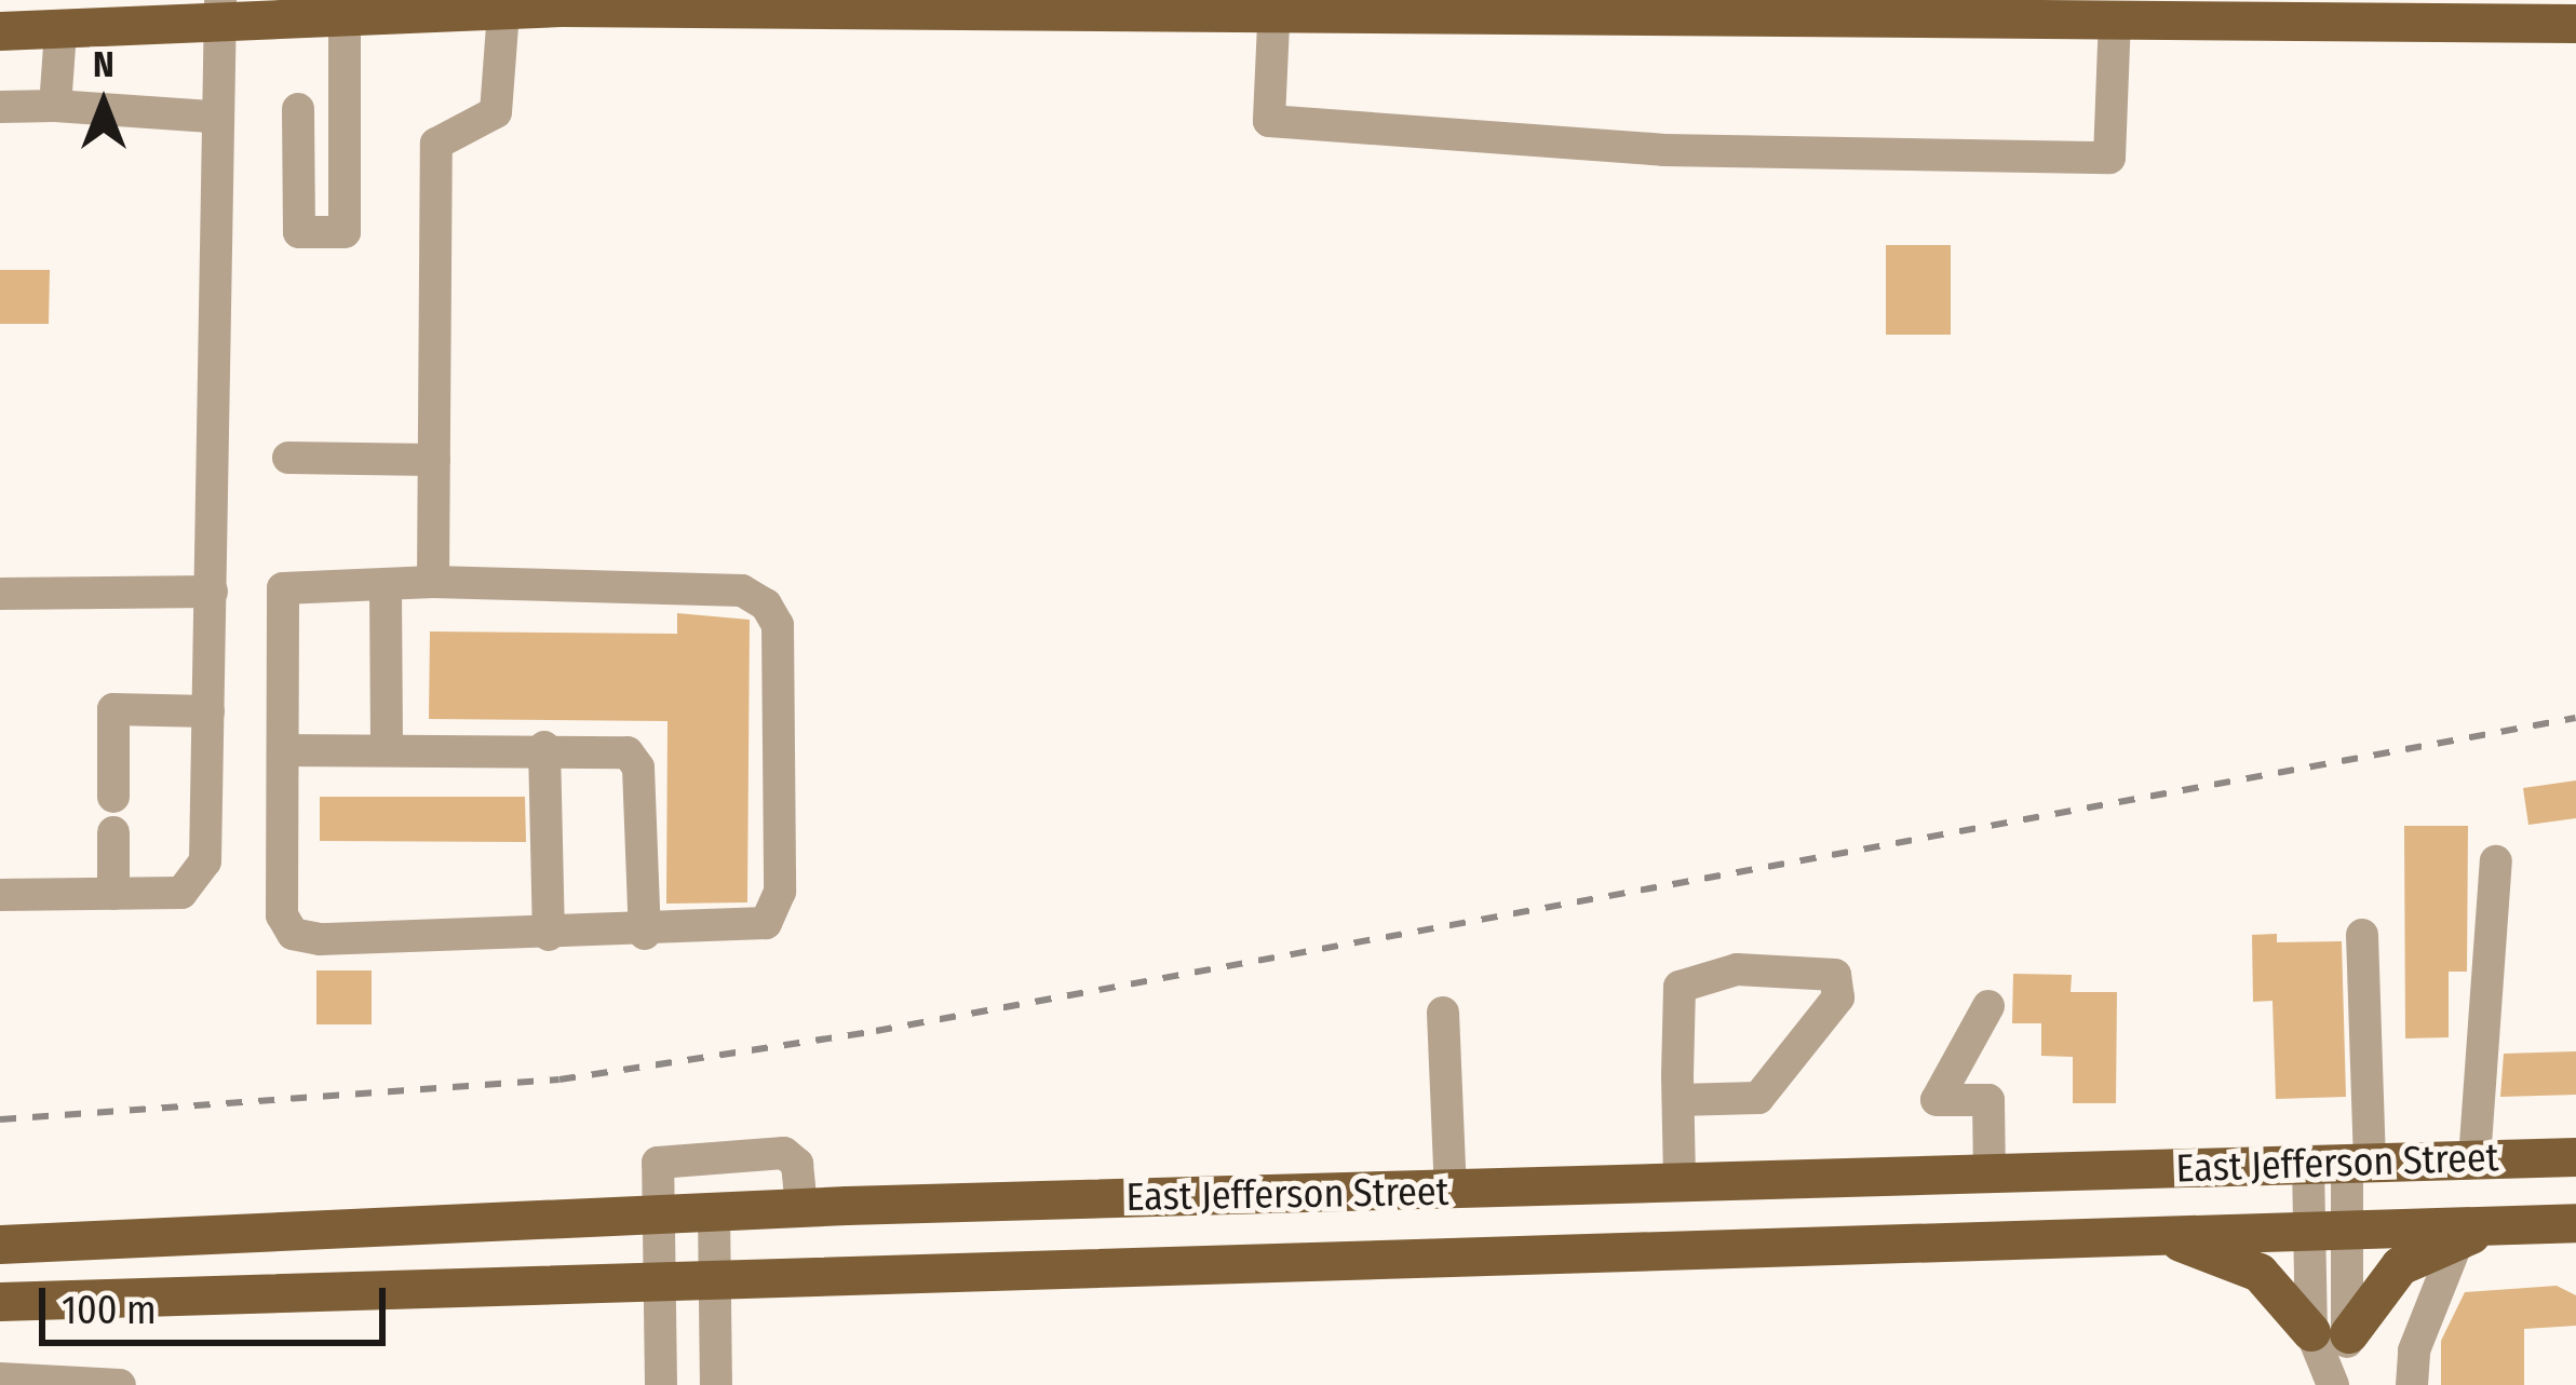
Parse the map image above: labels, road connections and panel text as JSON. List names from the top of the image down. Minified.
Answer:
{"streets":{"main road":["East Jefferson Street"]},"scale_bar":"100 m","north":"top"}
